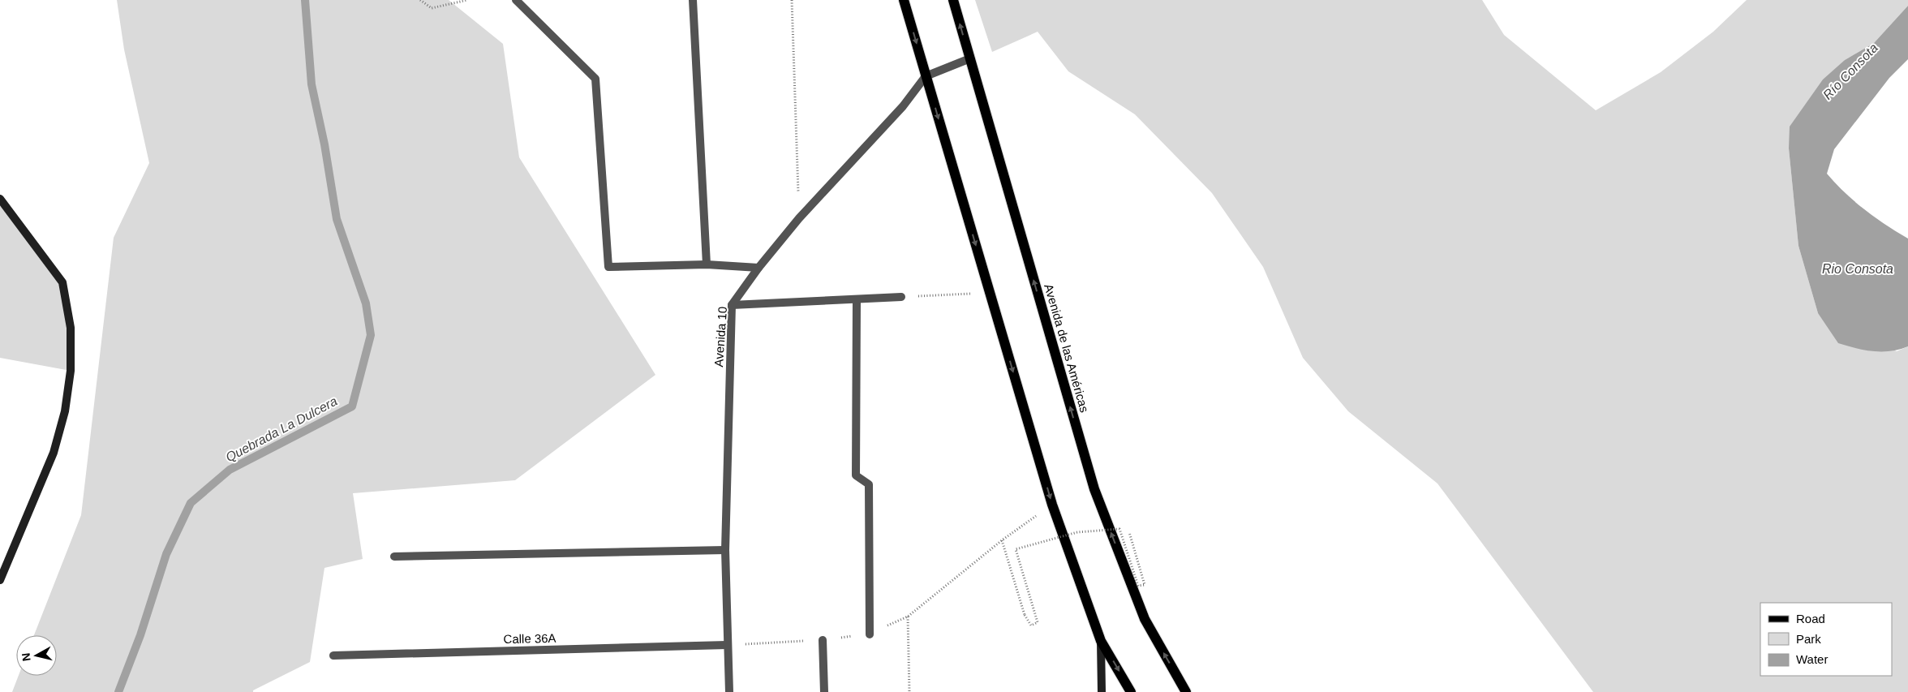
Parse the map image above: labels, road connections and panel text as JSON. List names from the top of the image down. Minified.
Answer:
{"streets":{"main road":["Avenida de las Américas"],"street":["Avenida 10","Calle 36A"]},"crossings":[["Avenida 10","Avenida de las Américas"],["Avenida 10","Calle 36A"]],"water":["Río Consota","Rio Consota","Quebrada La Dulcera"],"legend":["Road","Park","Water"],"north":"left"}
